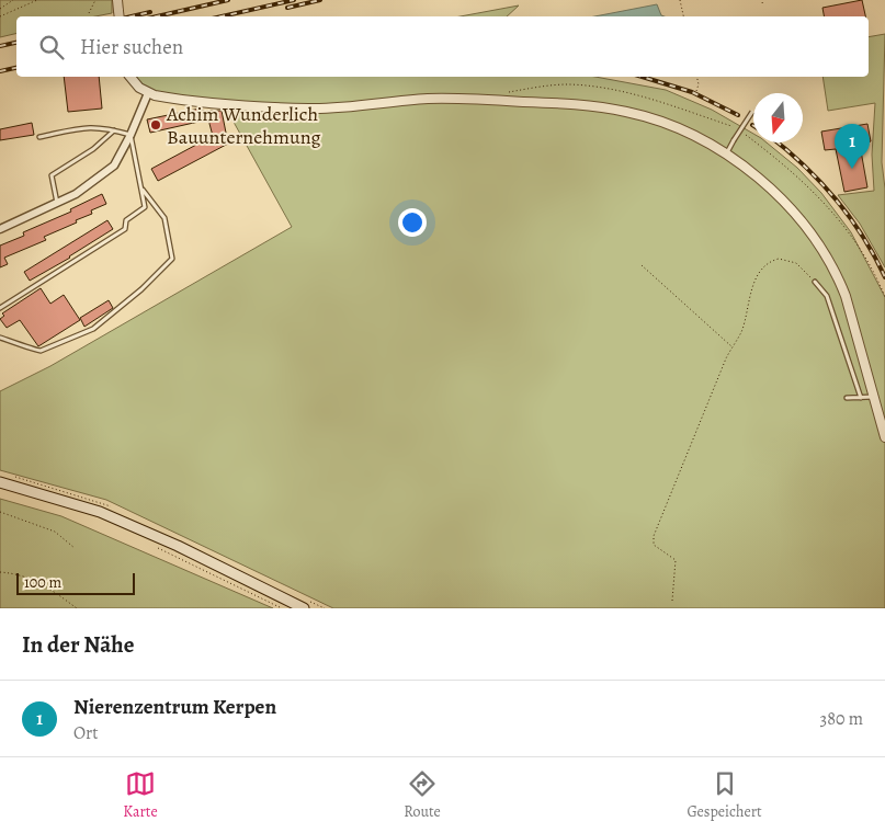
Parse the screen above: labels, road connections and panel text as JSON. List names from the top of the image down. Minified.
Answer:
{"places":["Achim Wunderlich Bauunternehmung"],"scale_bar":"100 m","north":"bottom","page":{"search":"Hier suchen","pins":"1","scale":"100 m","heading":"In der Nähe","list":[{"mark":"1","name":"Nierenzentrum Kerpen","note":"Ort","value":"380 m"}],"nav":["Karte","Route","Gespeichert"]}}
